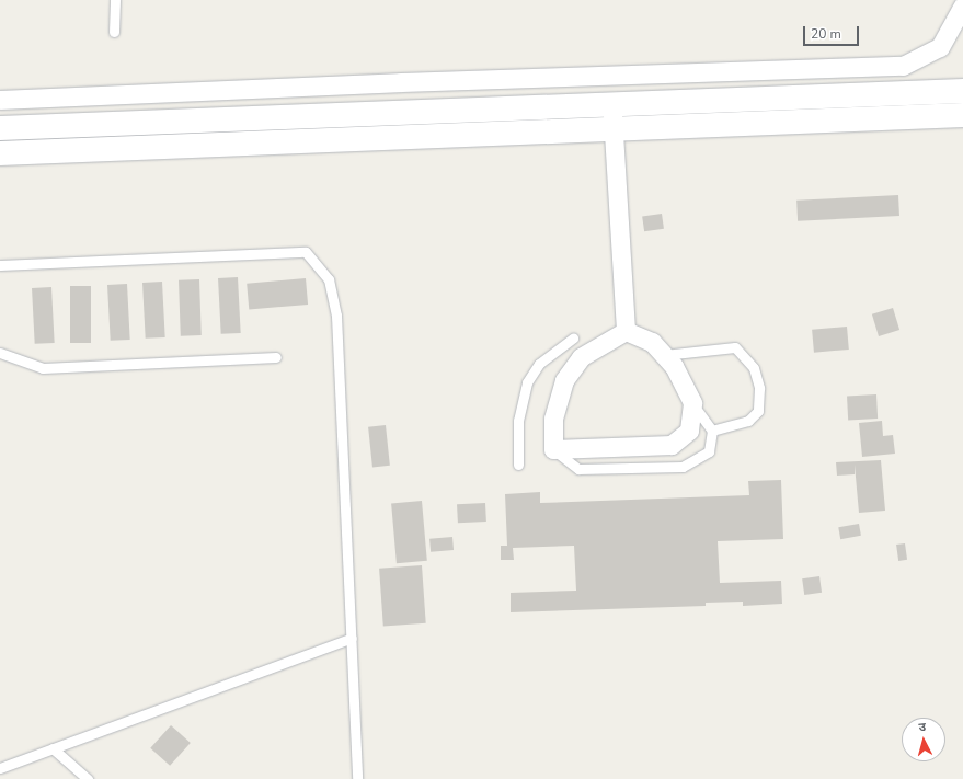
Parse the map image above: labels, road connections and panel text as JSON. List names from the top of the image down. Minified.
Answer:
{"scale_bar":"20 m","north":"top"}
